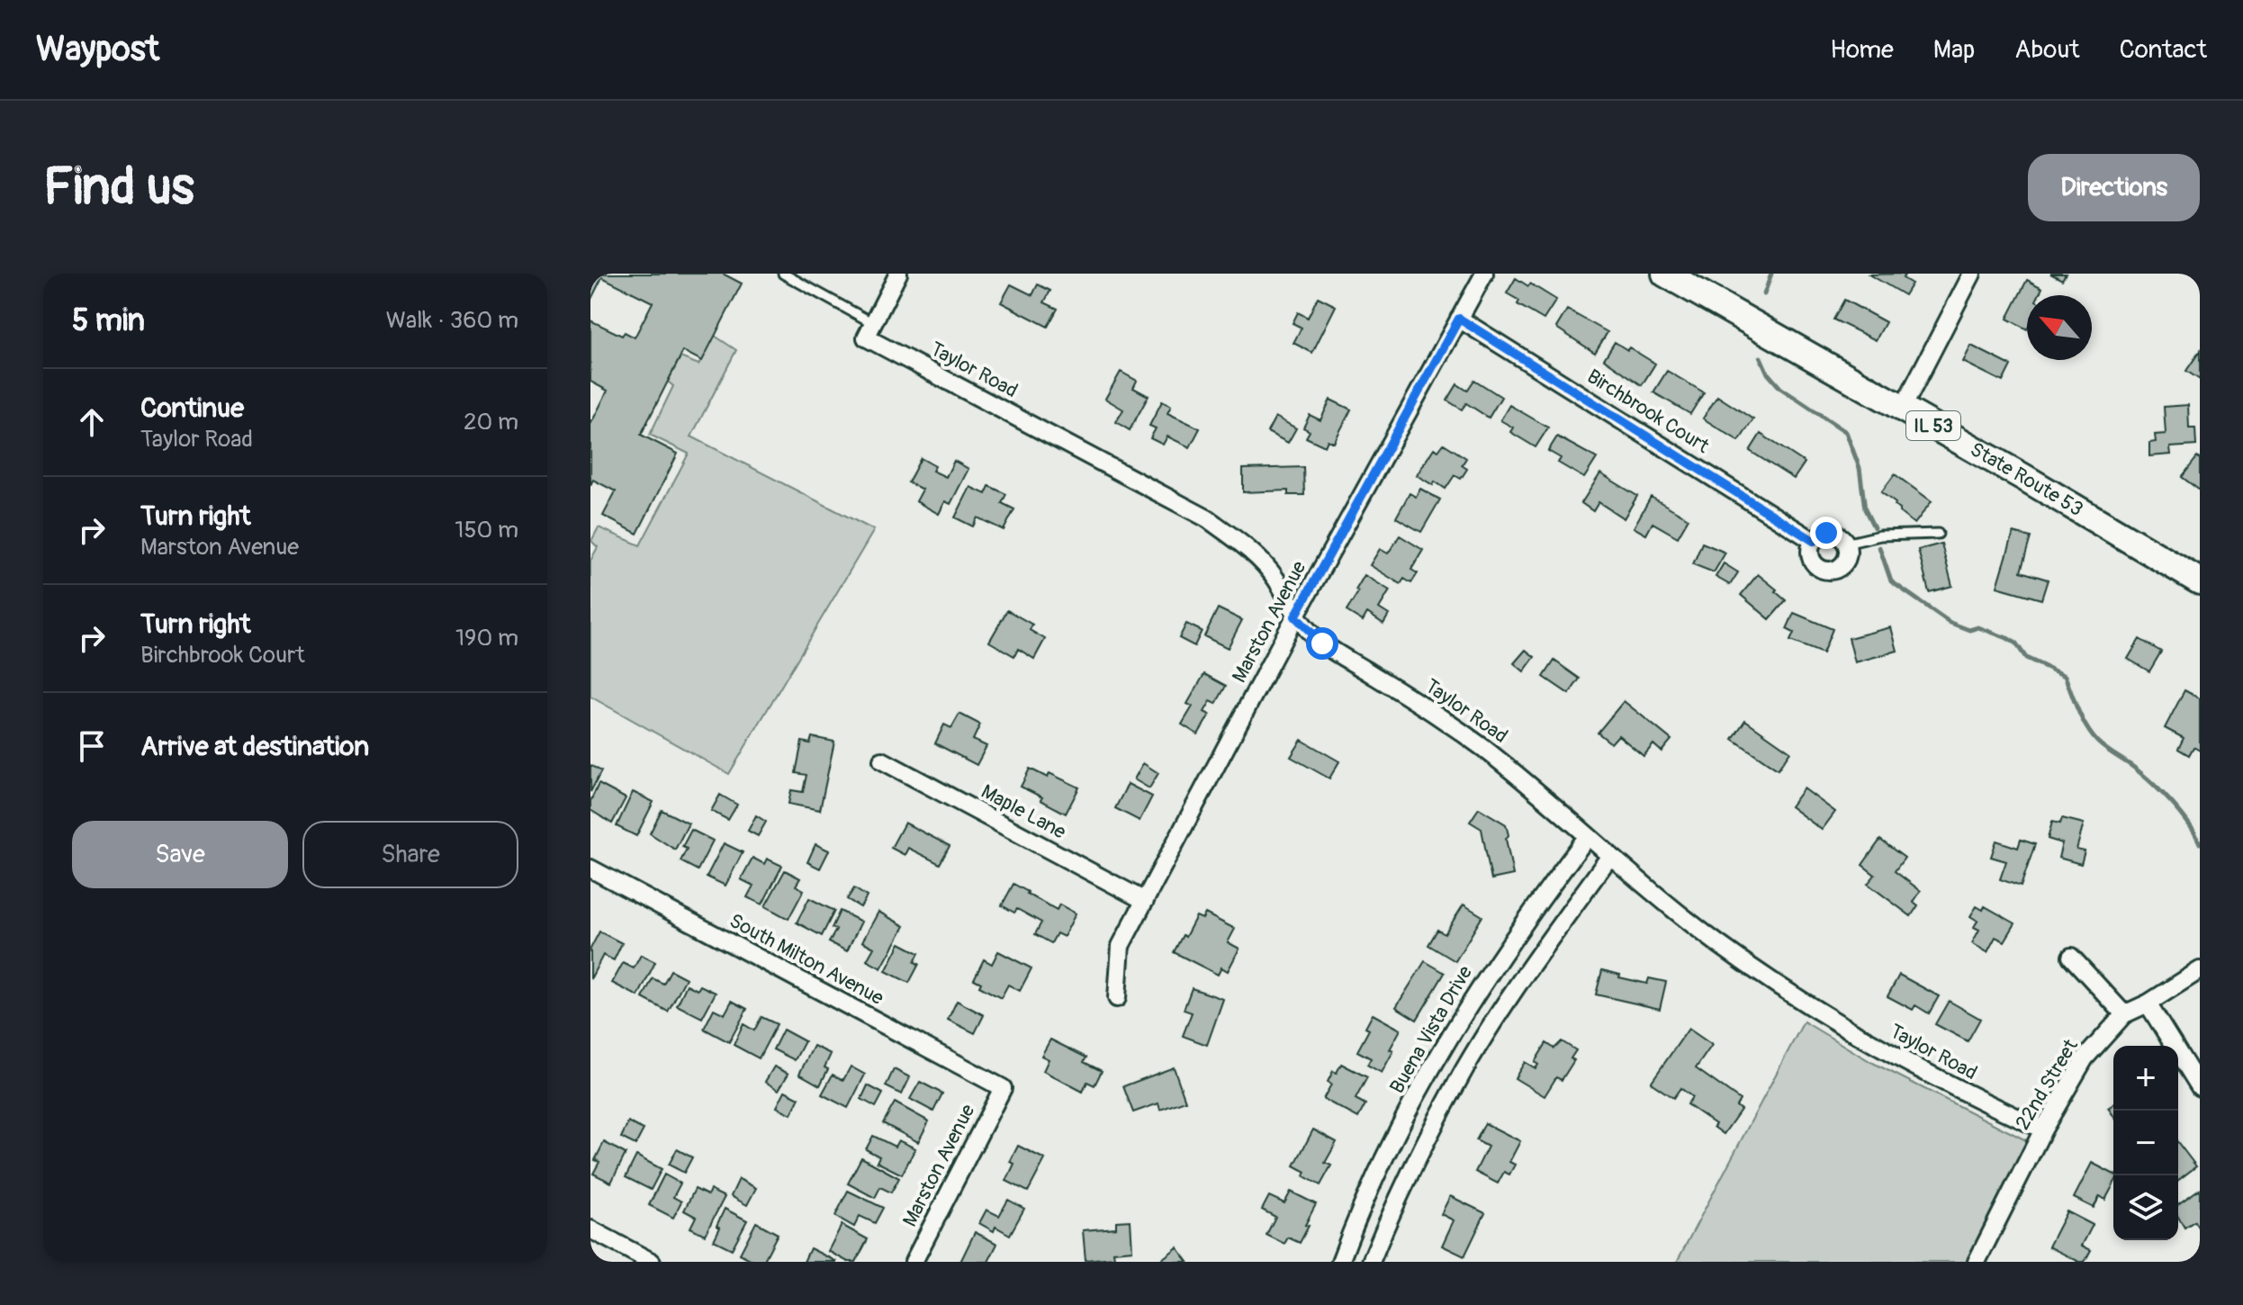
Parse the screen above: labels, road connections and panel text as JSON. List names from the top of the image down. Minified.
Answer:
{"streets":{"main road":["IL 53","State Route 53"],"street":["Taylor Road","Birchbrook Court","Marston Avenue","Maple Lane","South Milton Avenue","Buena Vista Drive","22nd Street"]},"crossings":[["Taylor Road","Marston Avenue"],["Taylor Road","Buena Vista Drive"],["Taylor Road","22nd Street"],["Birchbrook Court","Marston Avenue"],["Marston Avenue","Maple Lane"],["Marston Avenue","South Milton Avenue"]],"north":"top left","page":{"header":"Waypost","nav":["Home","Map","About","Contact"],"buttons":["Directions",["Save","Share"]],"title":"Find us","heading":["5 min","Walk · 360 m"],"list":[["Continue","Taylor Road","20 m"],["Turn right","Marston Avenue","150 m"],["Turn right","Birchbrook Court","190 m"],"Arrive at destination"],"map_buttons":["+","−"]}}
